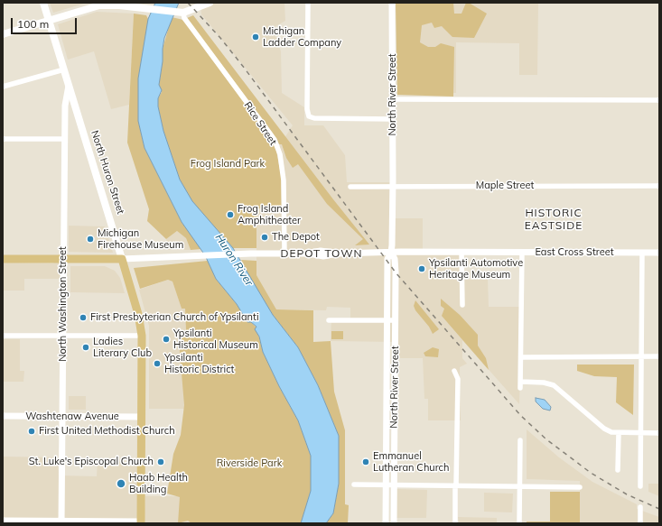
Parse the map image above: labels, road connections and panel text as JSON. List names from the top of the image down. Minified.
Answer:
{"streets":{"main road":["North Huron Street"],"street":["North River Street","Rice Street","Maple Street","East Cross Street","North Washington Street","Washtenaw Avenue"]},"crossings":[["North River Street","Maple Street"],["North River Street","East Cross Street"],["Rice Street","East Cross Street"],["North Huron Street","East Cross Street"],["North Huron Street","North Washington Street"],["North Huron Street","Washtenaw Avenue"],["North Washington Street","Washtenaw Avenue"]],"districts":["HISTORIC EASTSIDE","DEPOT TOWN"],"water":["Huron River"],"parks":["Frog Island Park","Riverside Park"],"places":["Michigan Ladder Company","Frog Island Amphitheater","The Depot","Michigan Firehouse Museum","Ypsilanti Automotive Heritage Museum","First Presbyterian Church of Ypsilanti","Ypsilanti Historical Museum","Ladies Literary Club","Ypsilanti Historic District","First United Methodist Church","St. Luke's Episcopal Church","Emmanuel Lutheran Church","Haab Health Building"],"scale_bar":"100 m"}
